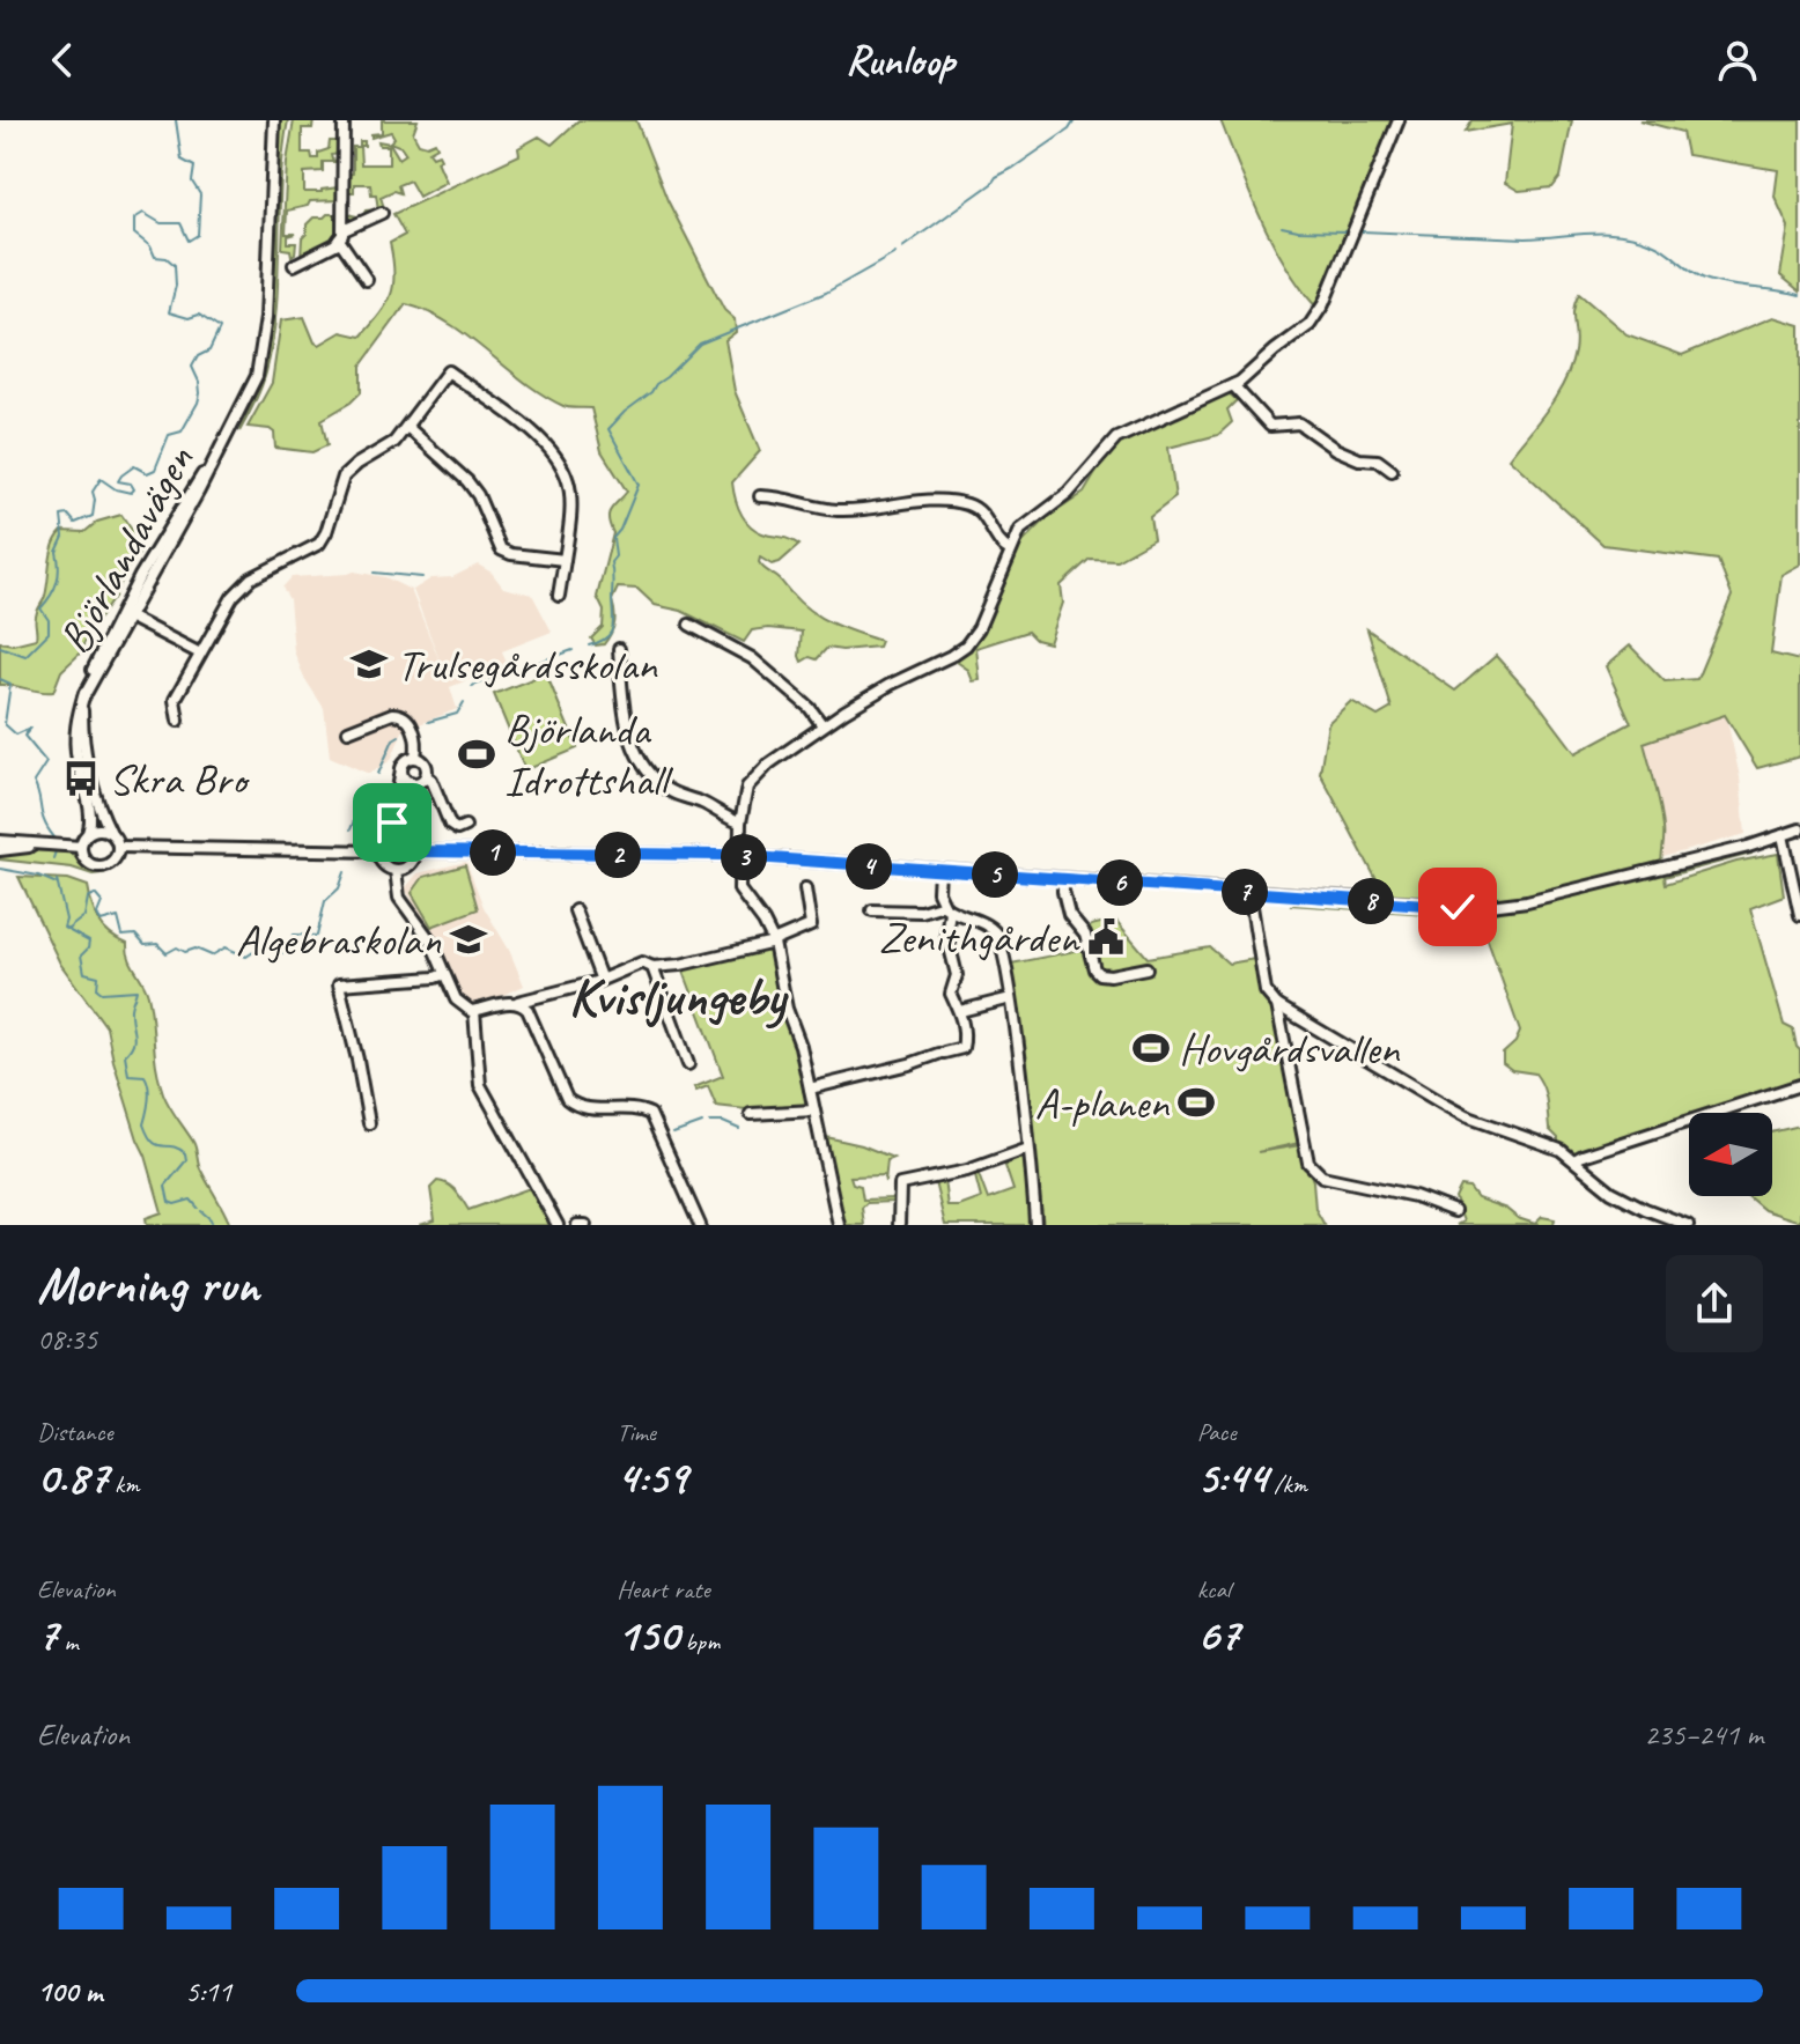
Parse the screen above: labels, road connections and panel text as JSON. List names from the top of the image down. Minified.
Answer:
{"streets":{"street":["Björlandavägen"]},"districts":["Kvisljungeby"],"places":{"school or university":["Trulsegårdsskolan","Algebraskolan"],"sports":["Björlanda Idrottshall","Hovgårdsvallen","A-planen"],"bus stop":["Skra Bro"],"public building":["Zenithgården"]},"north":"left","page":{"header":"Runloop","pins":["1","2","3","4","5","6","7","8"],"heading":["Morning run","08:35"],"stats":[["Distance","0.87 km"],["Time","4:59"],["Pace","5:44 /km"],["Elevation","7 m"],["Heart rate","150 bpm"],["kcal","67"]],"chart":["Elevation","235–241 m"],"list":[{"name":"100 m","note":"5:11"}]}}
